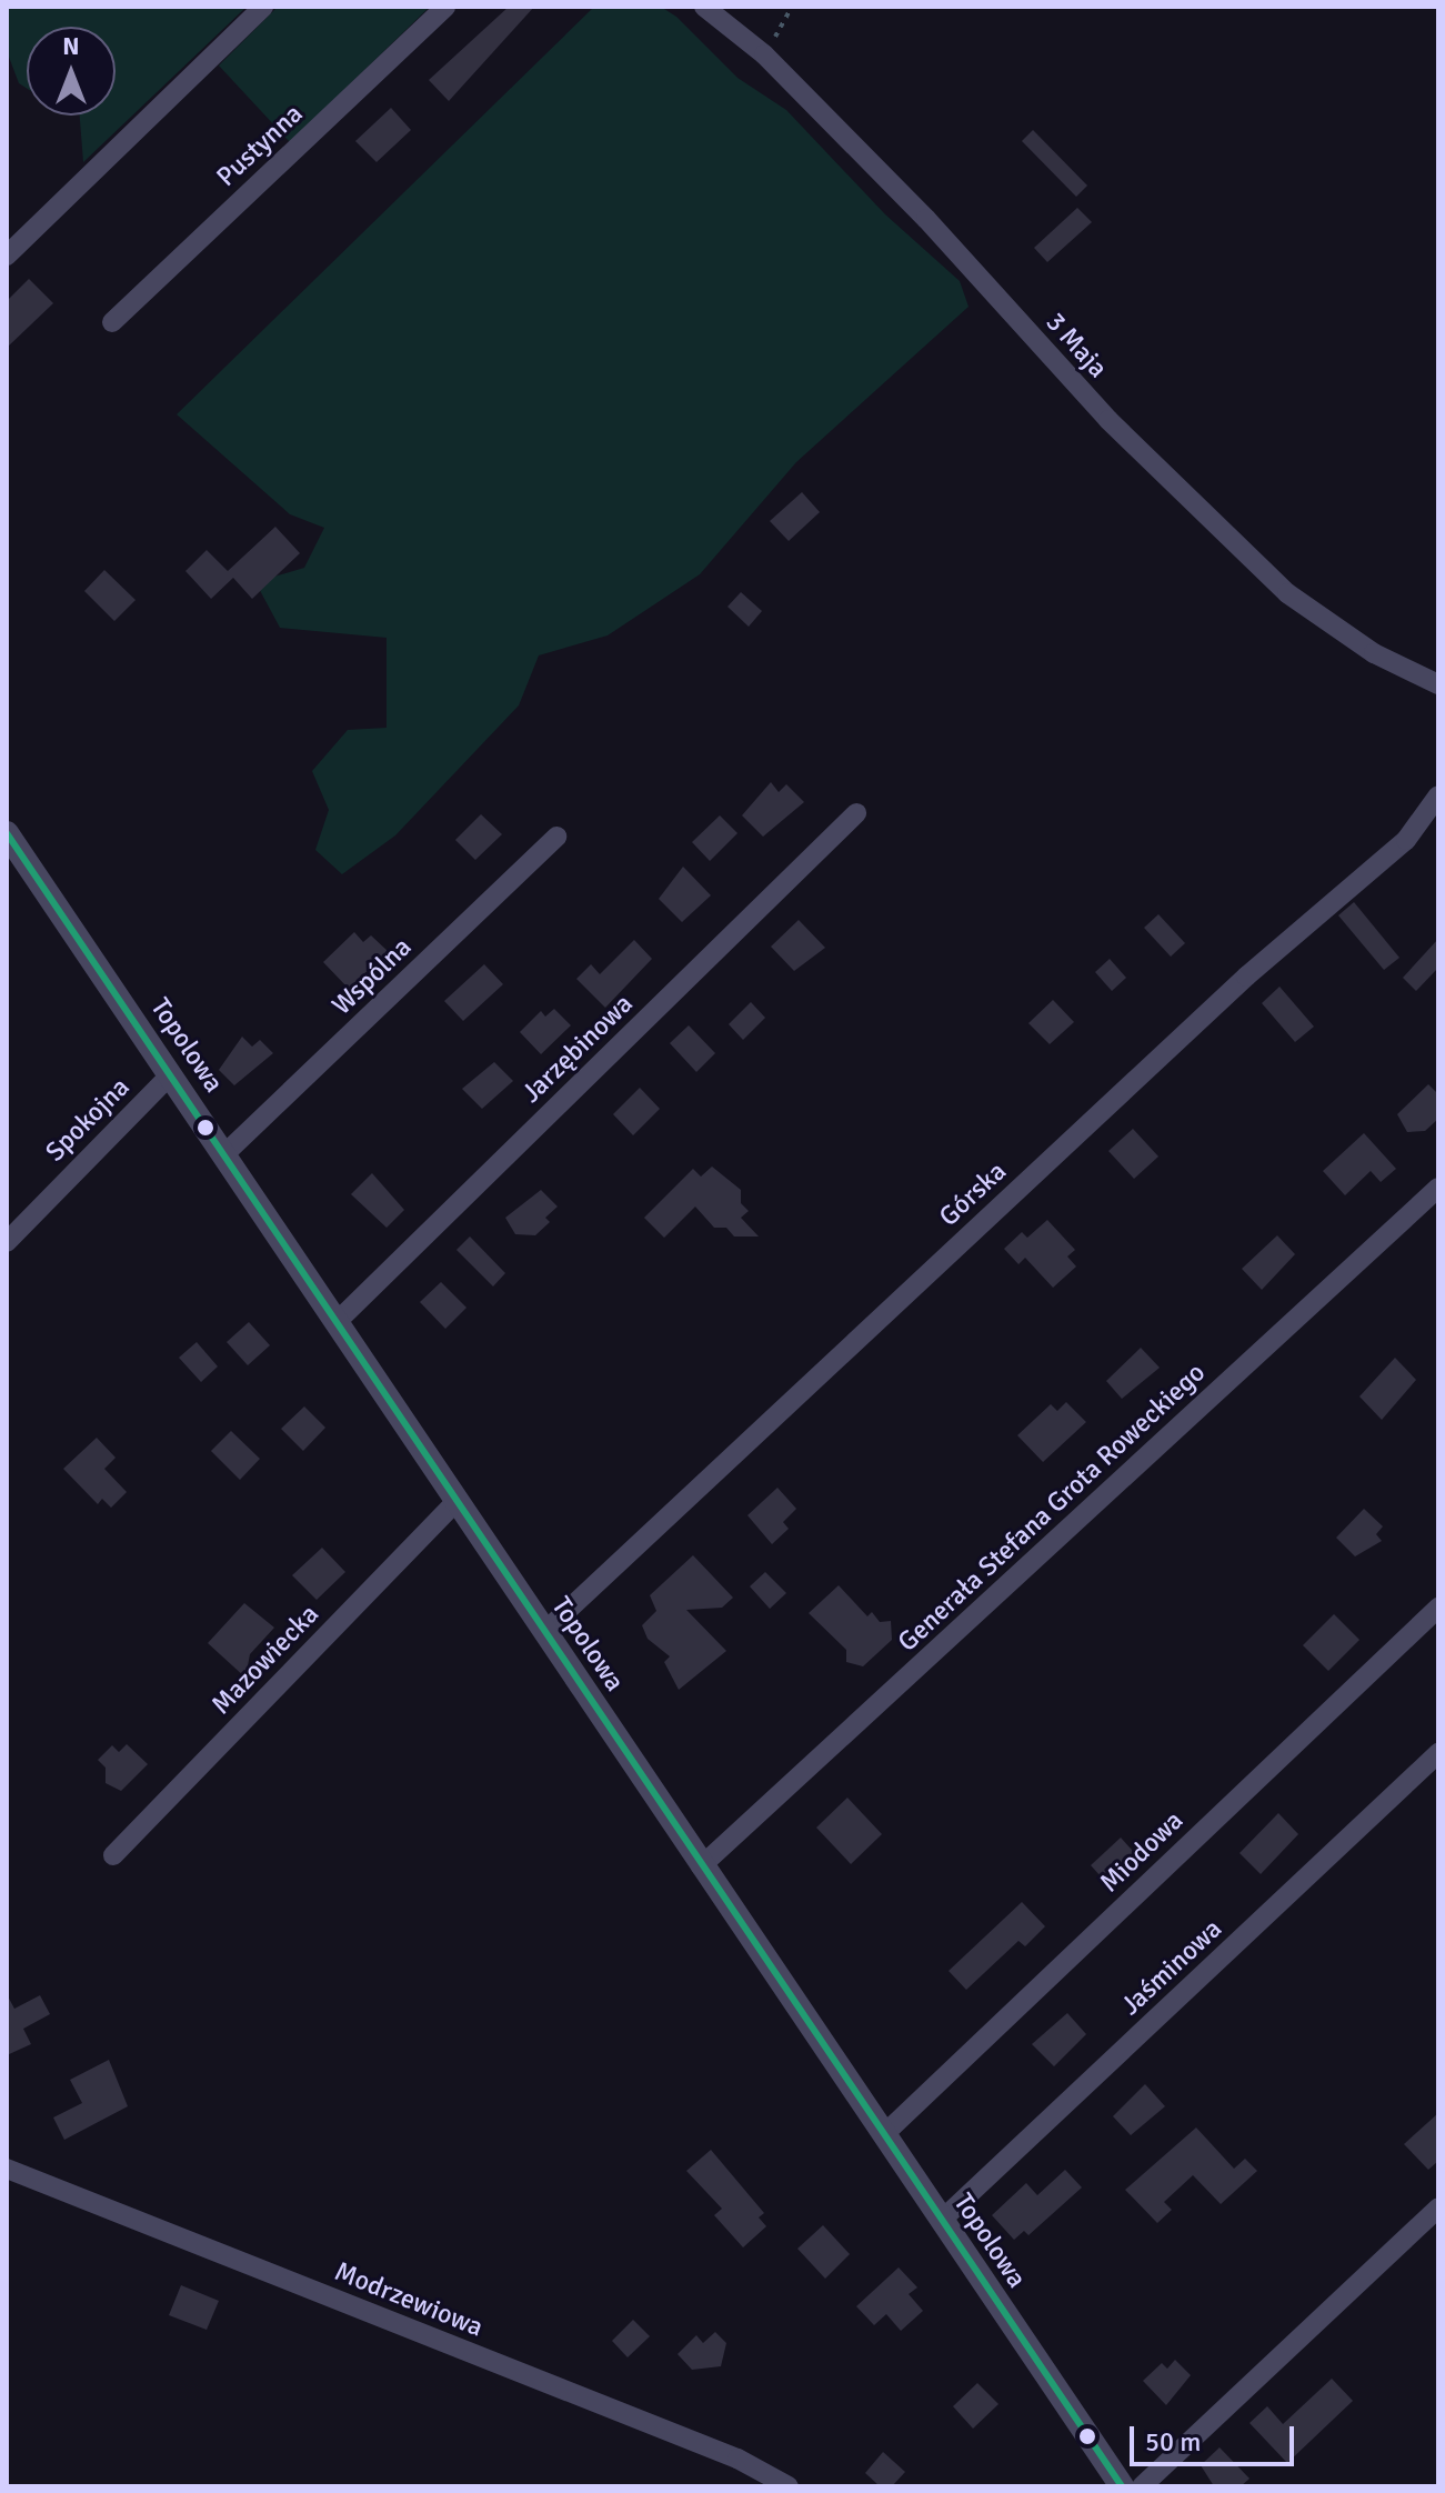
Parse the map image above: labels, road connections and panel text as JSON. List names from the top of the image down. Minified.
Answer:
{"streets":{"street":["Pustynna","3 Maja","Wspólna","Topolowa","Jarzębinowa","Spokojna","Górska","Generała Stefana Grota Roweckiego","Mazowiecka","Miodowa","Jaśminowa","Modrzewiowa"]},"crossings":[["Wspólna","Topolowa"],["Topolowa","Jarzębinowa"],["Topolowa","Spokojna"],["Topolowa","Górska"],["Topolowa","Generała Stefana Grota Roweckiego"],["Topolowa","Mazowiecka"],["Topolowa","Miodowa"],["Topolowa","Jaśminowa"]],"scale_bar":"50 m","north":"top"}
